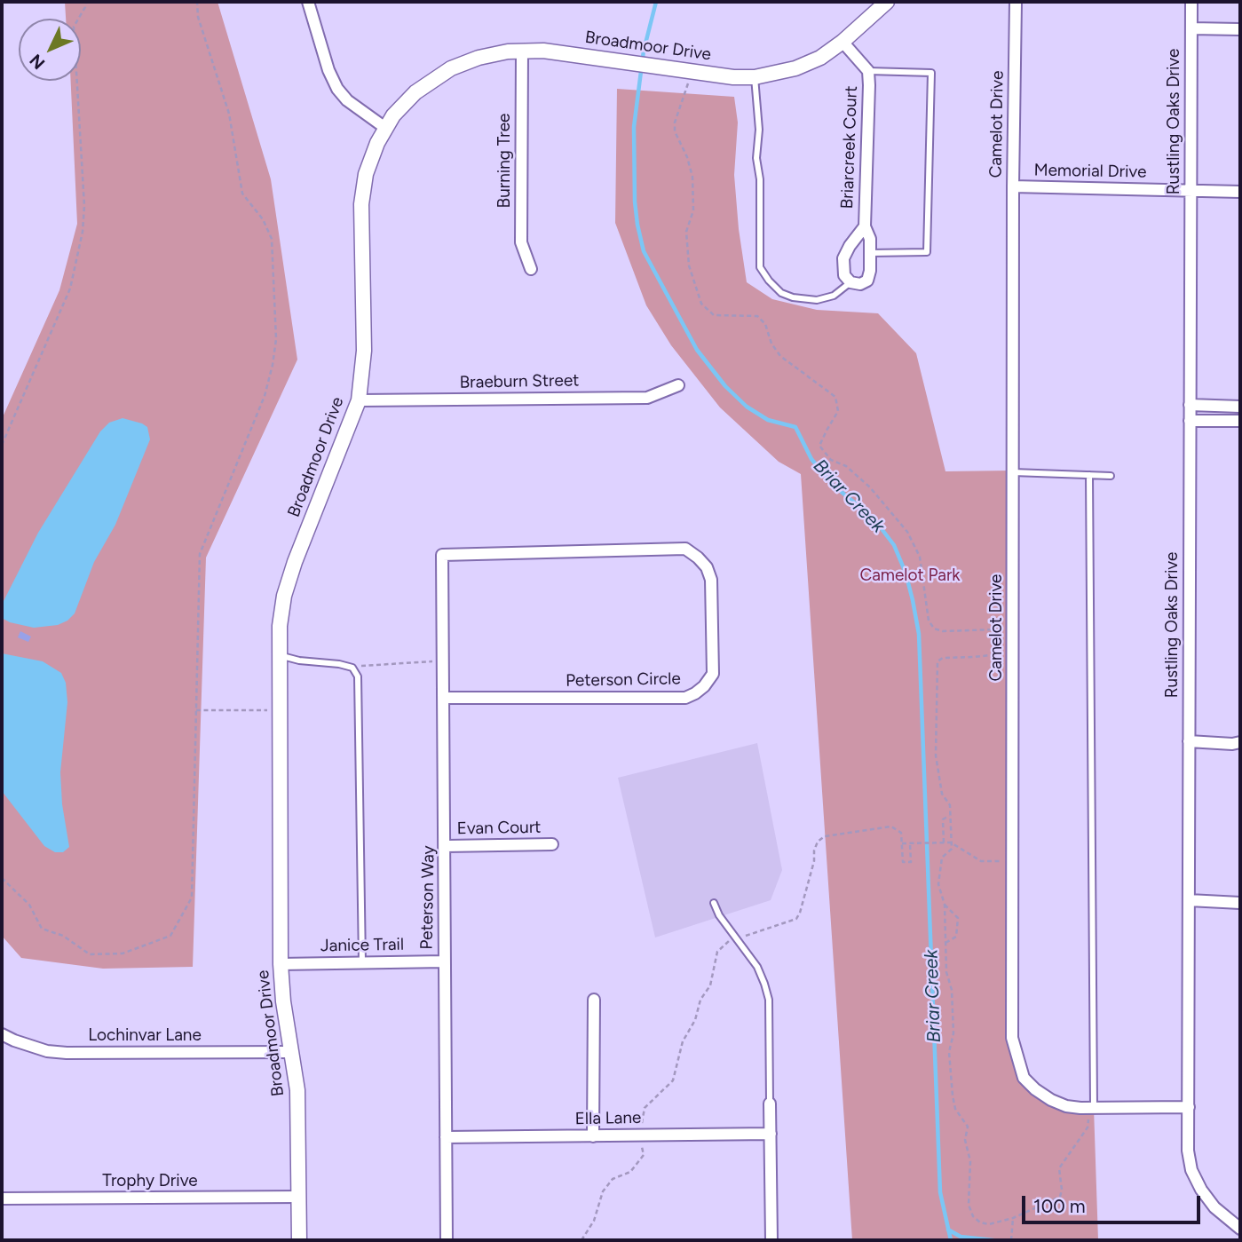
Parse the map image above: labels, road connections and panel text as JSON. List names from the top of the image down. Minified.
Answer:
{"streets":{"street":["Broadmoor Drive","Rustling Oaks Drive","Camelot Drive","Briarcreek Court","Burning Tree","Memorial Drive","Braeburn Street","Peterson Circle","Evan Court","Peterson Way","Janice Trail","Lochinvar Lane","Ella Lane","Trophy Drive"]},"crossings":[["Broadmoor Drive","Briarcreek Court"],["Broadmoor Drive","Burning Tree"],["Broadmoor Drive","Braeburn Street"],["Broadmoor Drive","Janice Trail"],["Broadmoor Drive","Lochinvar Lane"],["Broadmoor Drive","Trophy Drive"],["Rustling Oaks Drive","Camelot Drive"],["Rustling Oaks Drive","Memorial Drive"],["Camelot Drive","Memorial Drive"],["Peterson Circle","Peterson Way"],["Evan Court","Peterson Way"],["Peterson Way","Janice Trail"],["Peterson Way","Ella Lane"]],"water":["Briar Creek"],"parks":["Camelot Park"],"scale_bar":"100 m","north":"bottom left"}
